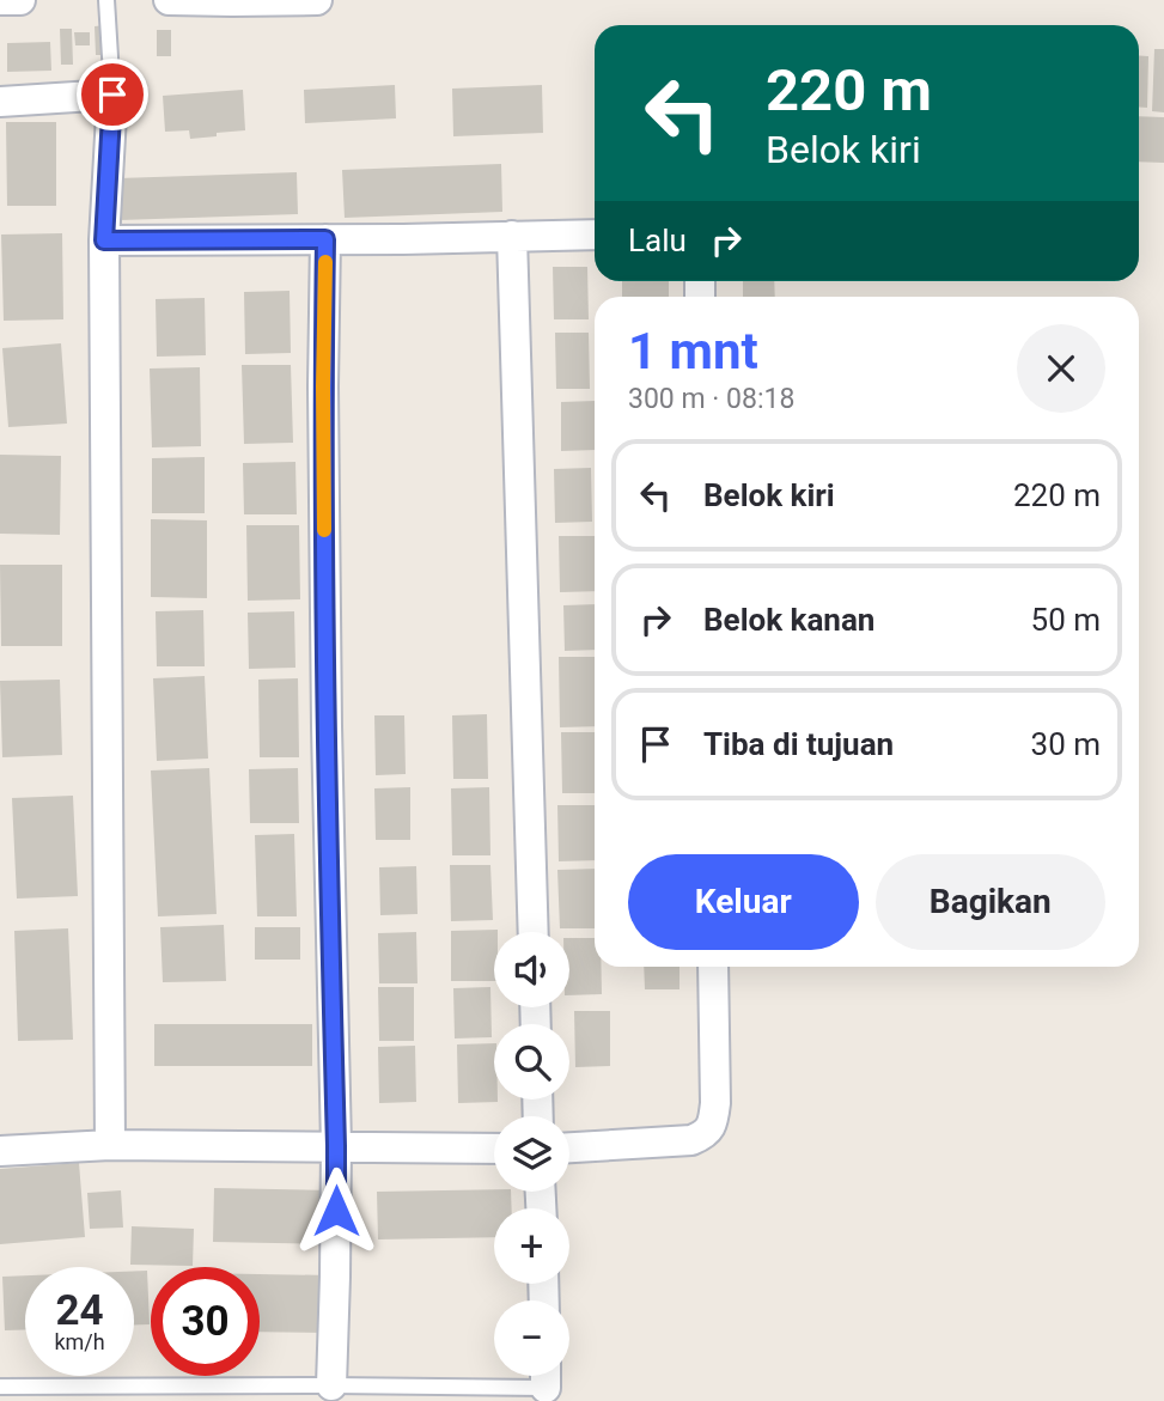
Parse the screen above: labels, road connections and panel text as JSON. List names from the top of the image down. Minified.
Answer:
{"page":{"turn":["220 m","Belok kiri"],"then":"Lalu","heading":["1 mnt","300 m · 08:18"],"list":[{"name":"Belok kiri","value":"220 m"},{"name":"Belok kanan","value":"50 m"},{"name":"Tiba di tujuan","value":"30 m"}],"buttons":["Keluar","Bagikan"],"map_buttons":["+","−"],"speed":"24 km/h","limit":"30"}}
